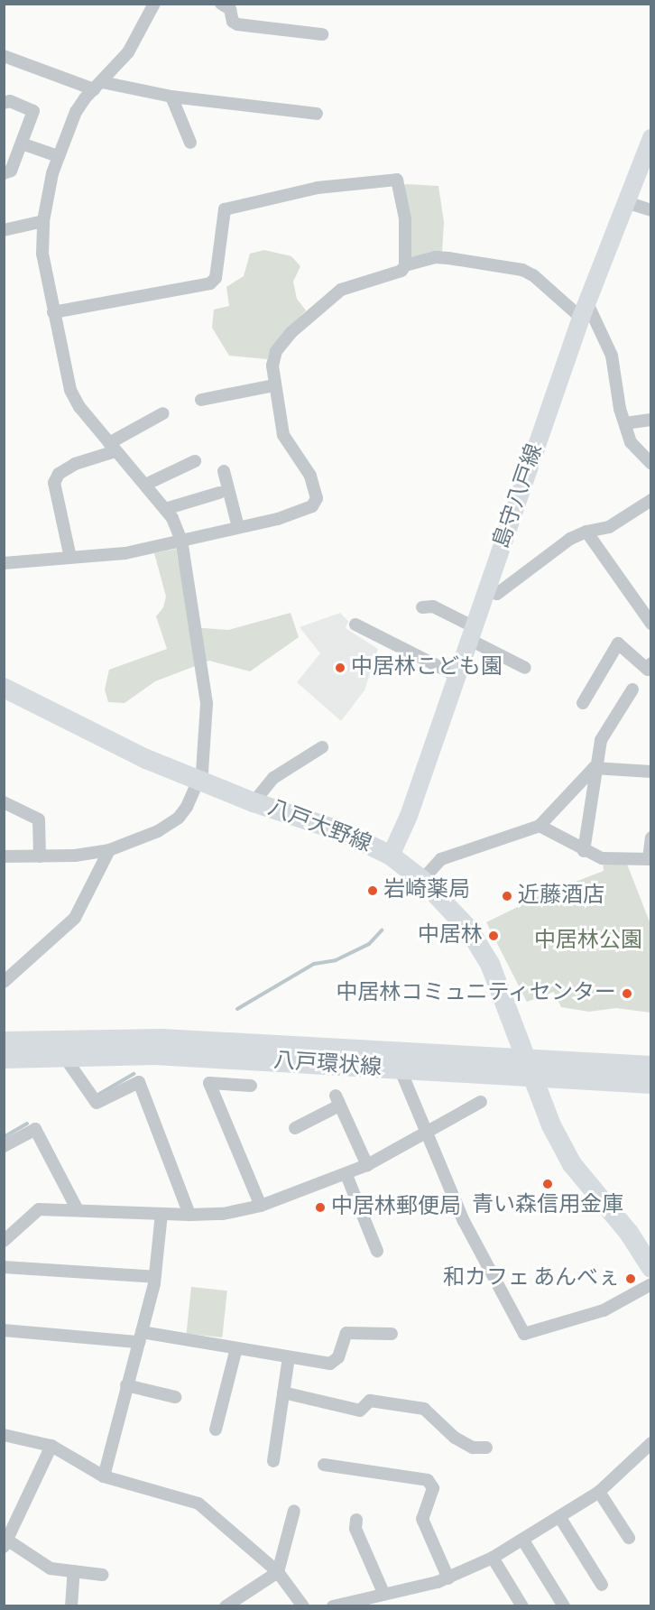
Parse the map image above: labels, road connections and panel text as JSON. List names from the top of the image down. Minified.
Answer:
{"streets":{"main road":["島守八戸線","八戸大野線","八戸環状線"]},"crossings":[["島守八戸線","八戸大野線"],["八戸大野線","八戸環状線"]],"parks":["中居林公園"],"places":["中居林こども園","岩崎薬局","近藤酒店","中居林","中居林コミュニティセンター","青い森信用金庫","中居林郵便局","和カフェ あんべぇ"]}
